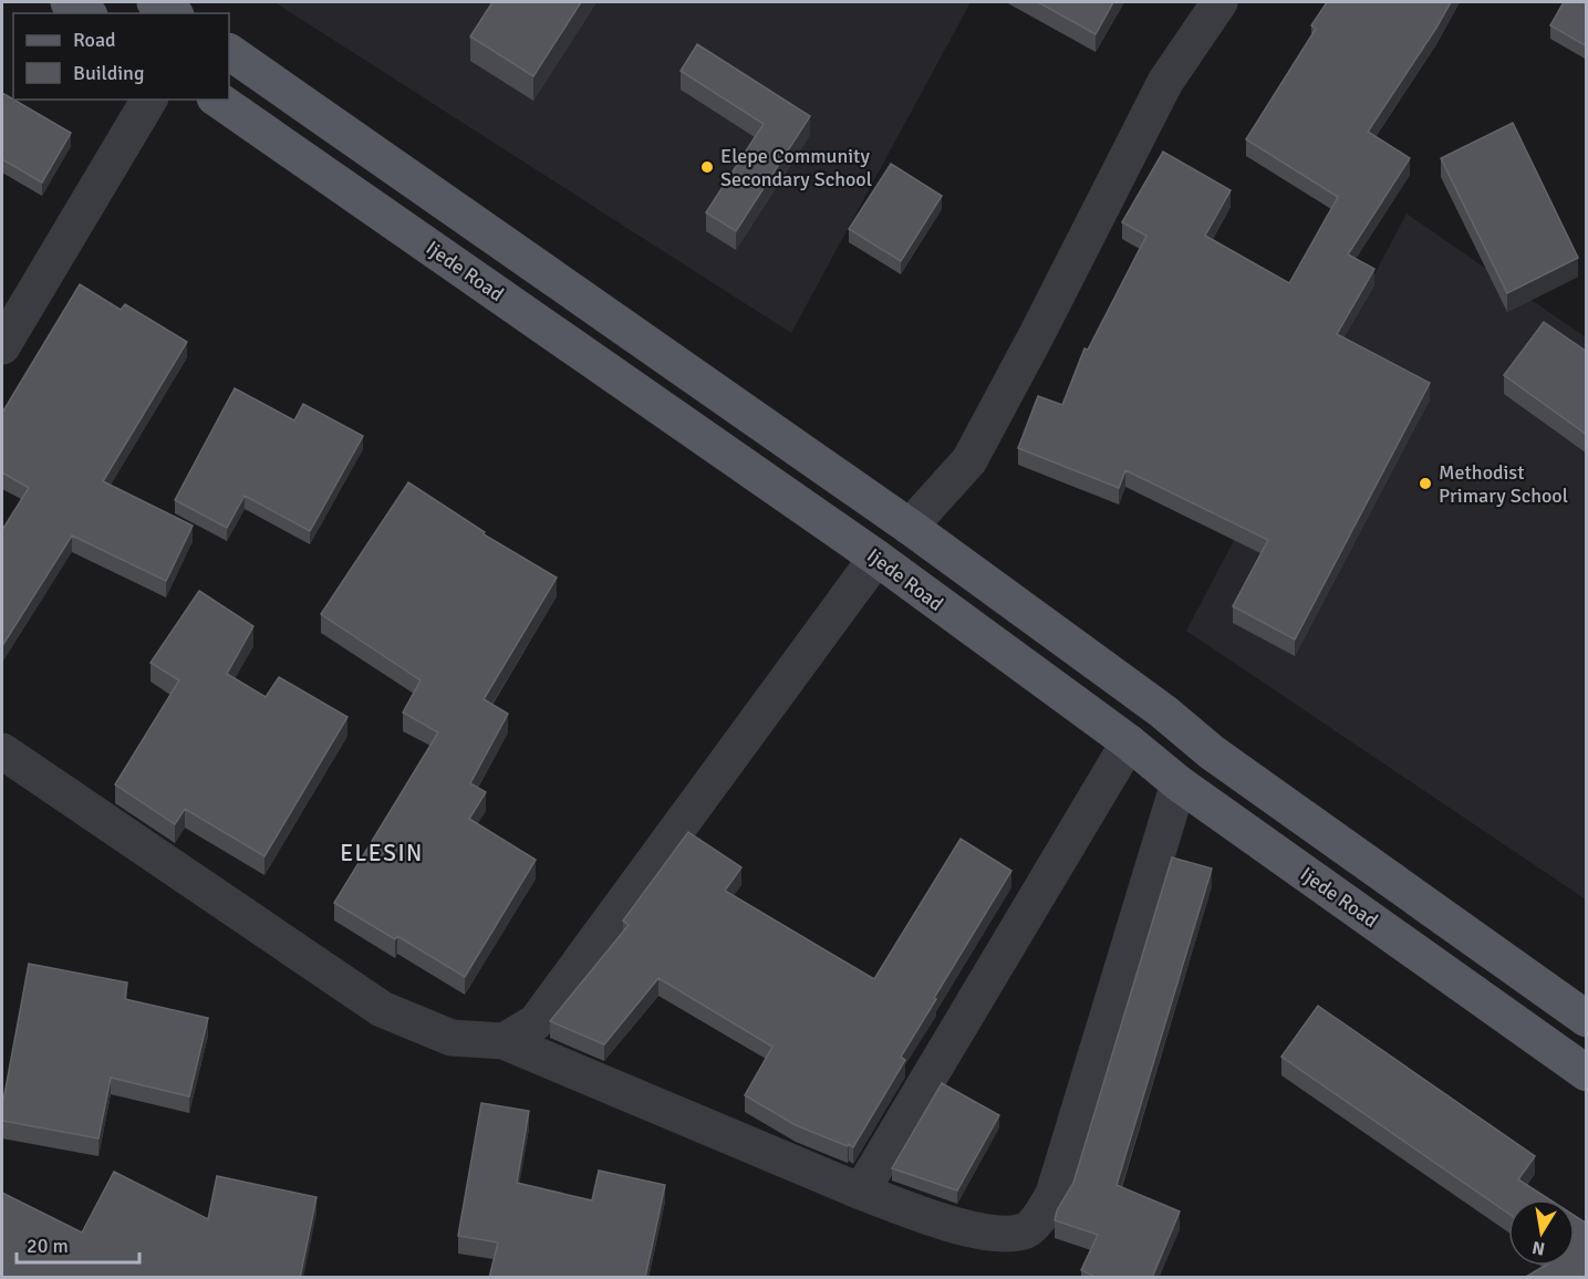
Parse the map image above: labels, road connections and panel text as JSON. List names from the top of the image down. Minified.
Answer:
{"streets":{"main road":["Ijede Road"]},"districts":["ELESIN"],"places":["Elepe Community Secondary School","Methodist Primary School"],"legend":["Road","Building"],"scale_bar":"20 m","north":"bottom"}
